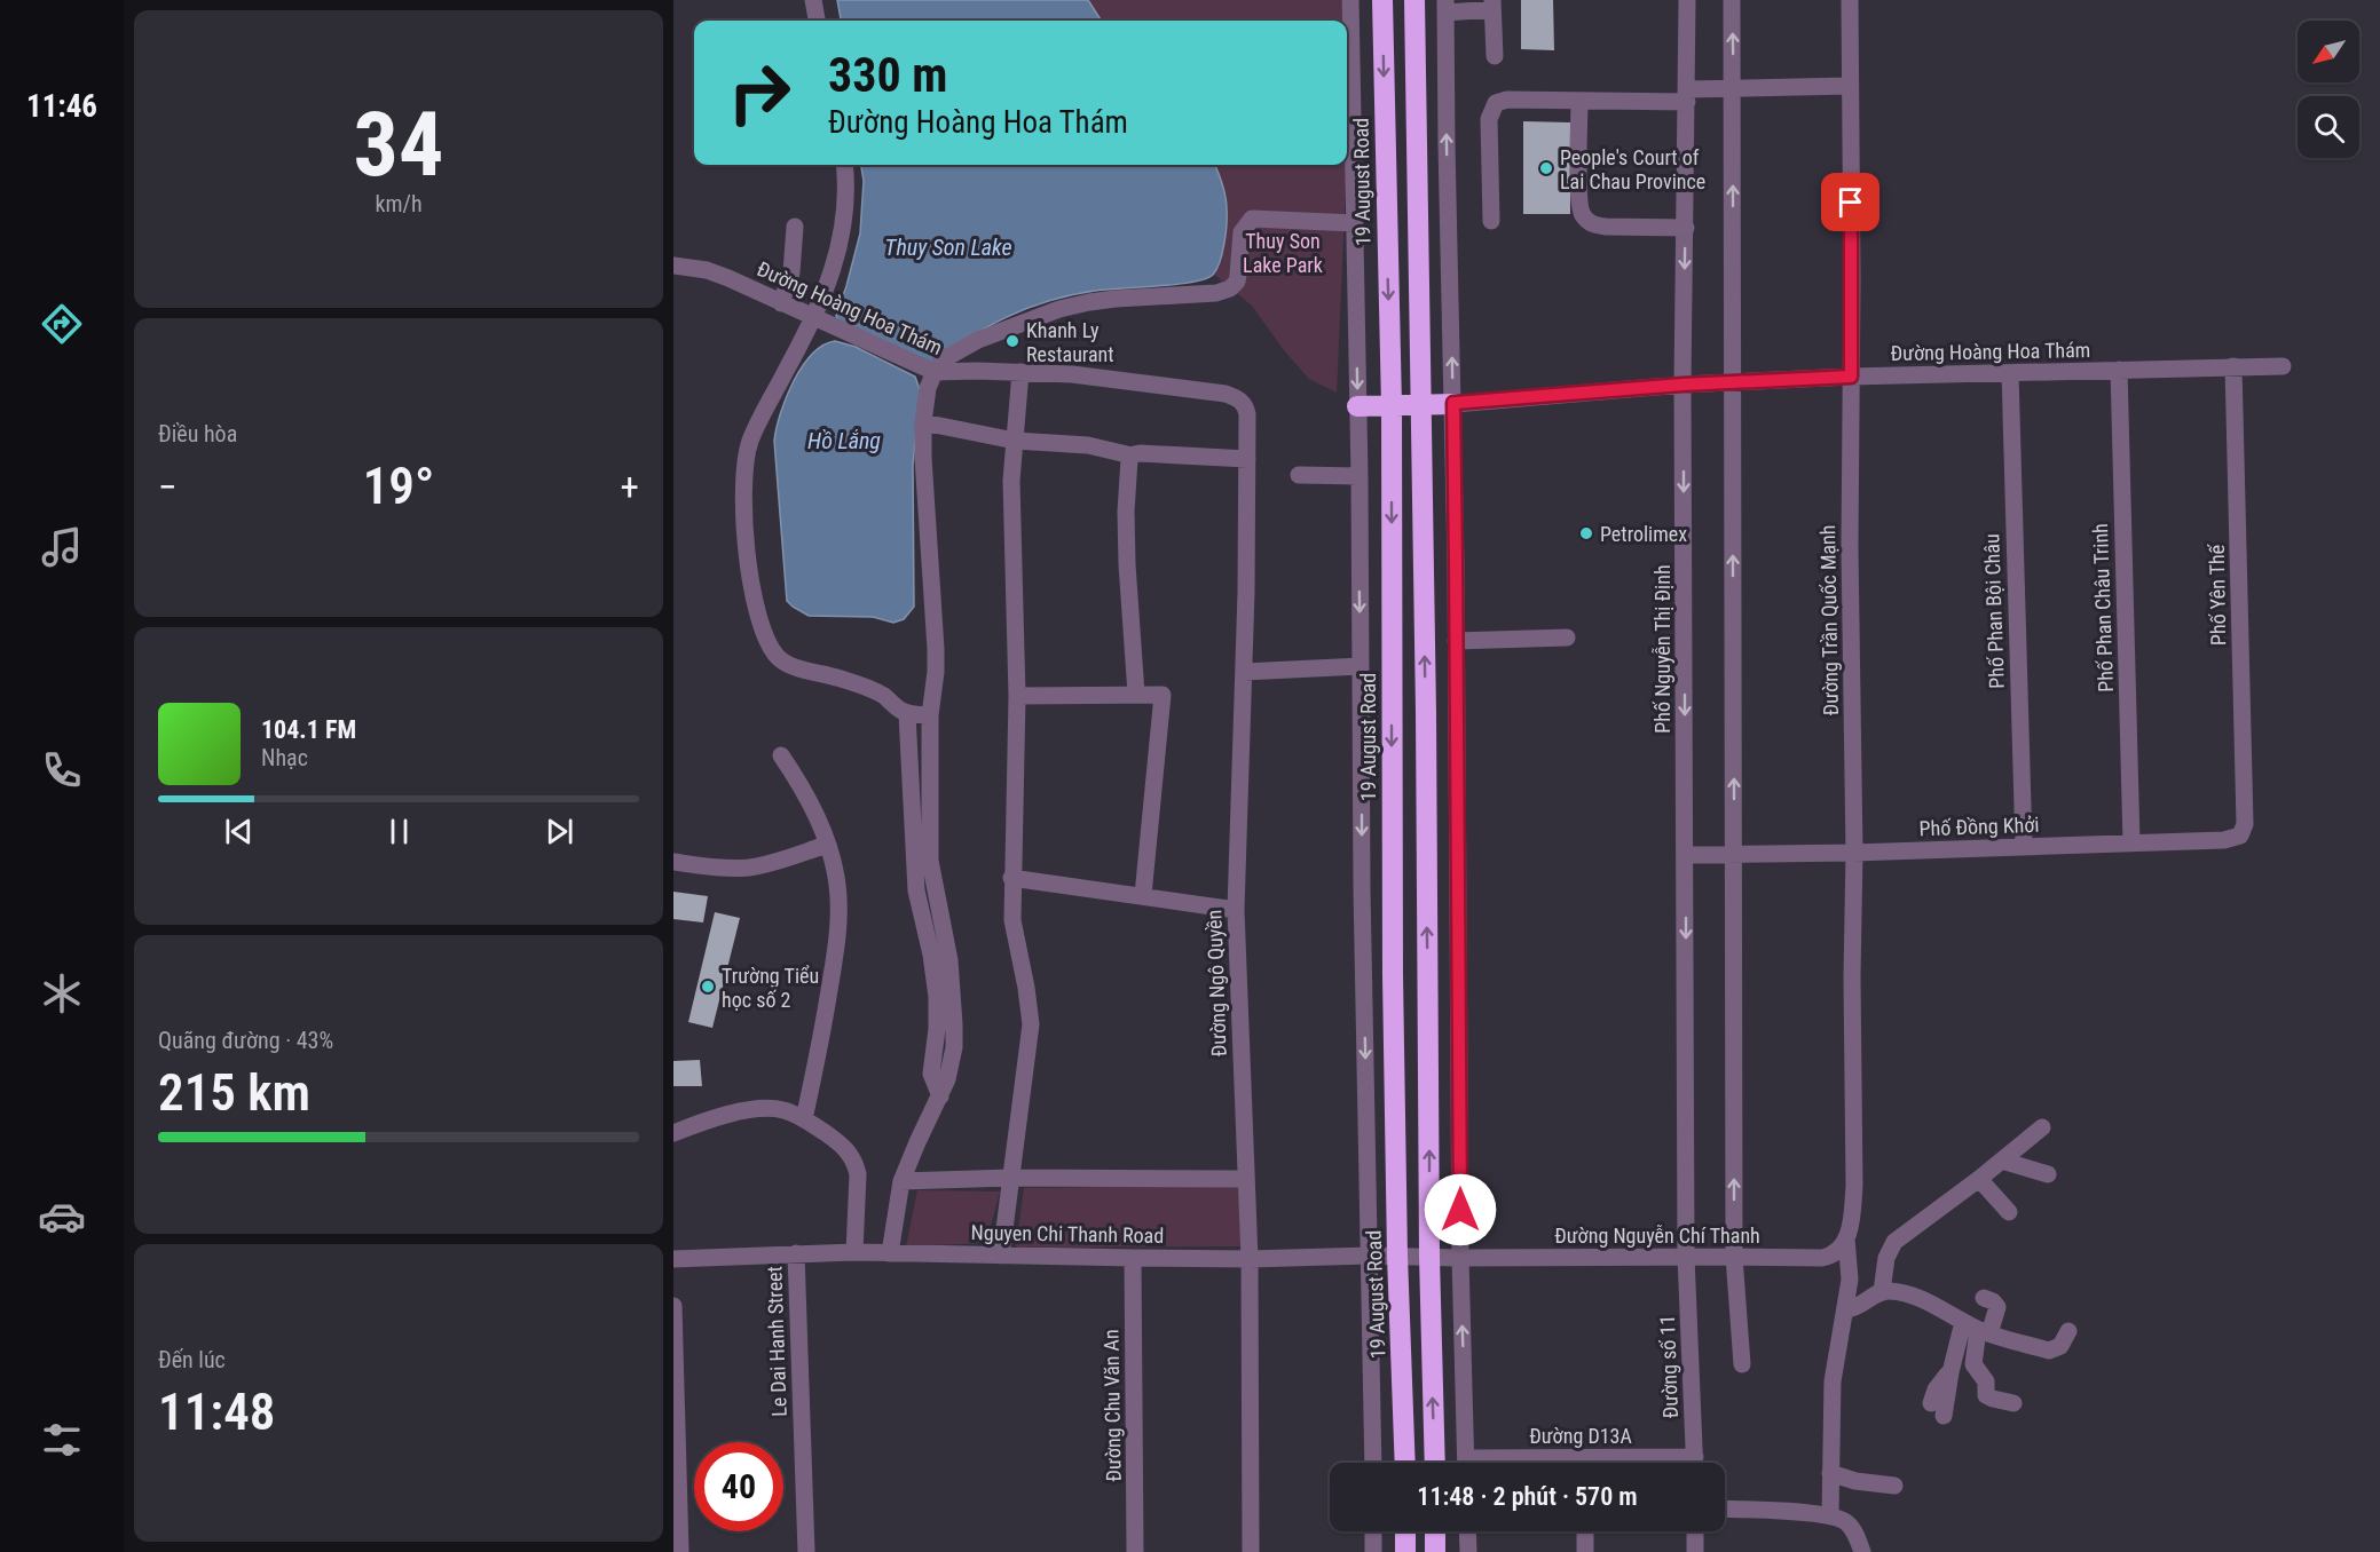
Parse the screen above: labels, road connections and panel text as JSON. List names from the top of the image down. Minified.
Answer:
{"streets":{"highway":["19 August Road"],"street":["Đường Hoàng Hoa Thám","Phố Yên Thế","Phố Phan Châu Trinh","Phố Phan Bội Châu","Đường Trần Quốc Mạnh","Phố Nguyễn Thị Định","Phố Đồng Khởi","Đường Ngô Quyền","Nguyen Chi Thanh Road","Đường Nguyễn Chí Thanh","Le Dai Hanh Street","Đường số 11","Đường Chu Văn An"]},"crossings":[["19 August Road","Nguyen Chi Thanh Road"],["Đường Hoàng Hoa Thám","Phố Yên Thế"],["Đường Hoàng Hoa Thám","Phố Phan Châu Trinh"],["Đường Hoàng Hoa Thám","Phố Phan Bội Châu"],["Đường Hoàng Hoa Thám","Đường Trần Quốc Mạnh"],["Đường Hoàng Hoa Thám","Phố Nguyễn Thị Định"],["Đường Hoàng Hoa Thám","Đường Ngô Quyền"],["Phố Yên Thế","Phố Đồng Khởi"],["Phố Phan Châu Trinh","Phố Đồng Khởi"],["Phố Phan Bội Châu","Phố Đồng Khởi"],["Đường Trần Quốc Mạnh","Phố Đồng Khởi"],["Đường Trần Quốc Mạnh","Đường Nguyễn Chí Thanh"],["Phố Nguyễn Thị Định","Phố Đồng Khởi"],["Phố Nguyễn Thị Định","Đường Nguyễn Chí Thanh"],["Phố Nguyễn Thị Định","Đường số 11"],["Đường Ngô Quyền","Nguyen Chi Thanh Road"],["Nguyen Chi Thanh Road","Đường Nguyễn Chí Thanh"],["Nguyen Chi Thanh Road","Le Dai Hanh Street"],["Nguyen Chi Thanh Road","Đường Chu Văn An"],["Đường Nguyễn Chí Thanh","Đường số 11"]],"water":["Thuy Son Lake","Hồ Lắng"],"parks":["Thuy Son Lake Park"],"places":["People's Court of Lai Chau Province","Khanh Ly Restaurant","Petrolimex","Trường Tiểu học số 2"],"north":"bottom left","page":{"tabs":"11:46","tile":[["34","km/h"],"Điều hòa",["Quãng đường · 43%","215 km"],["Đến lúc","11:48"]],"turn":["330 m","Đường Hoàng Hoa Thám"],"heat":["−","19°","+"],"song":["104.1 FM","Nhạc"],"limit":"40","trip":"11:48 · 2 phút · 570 m"}}
